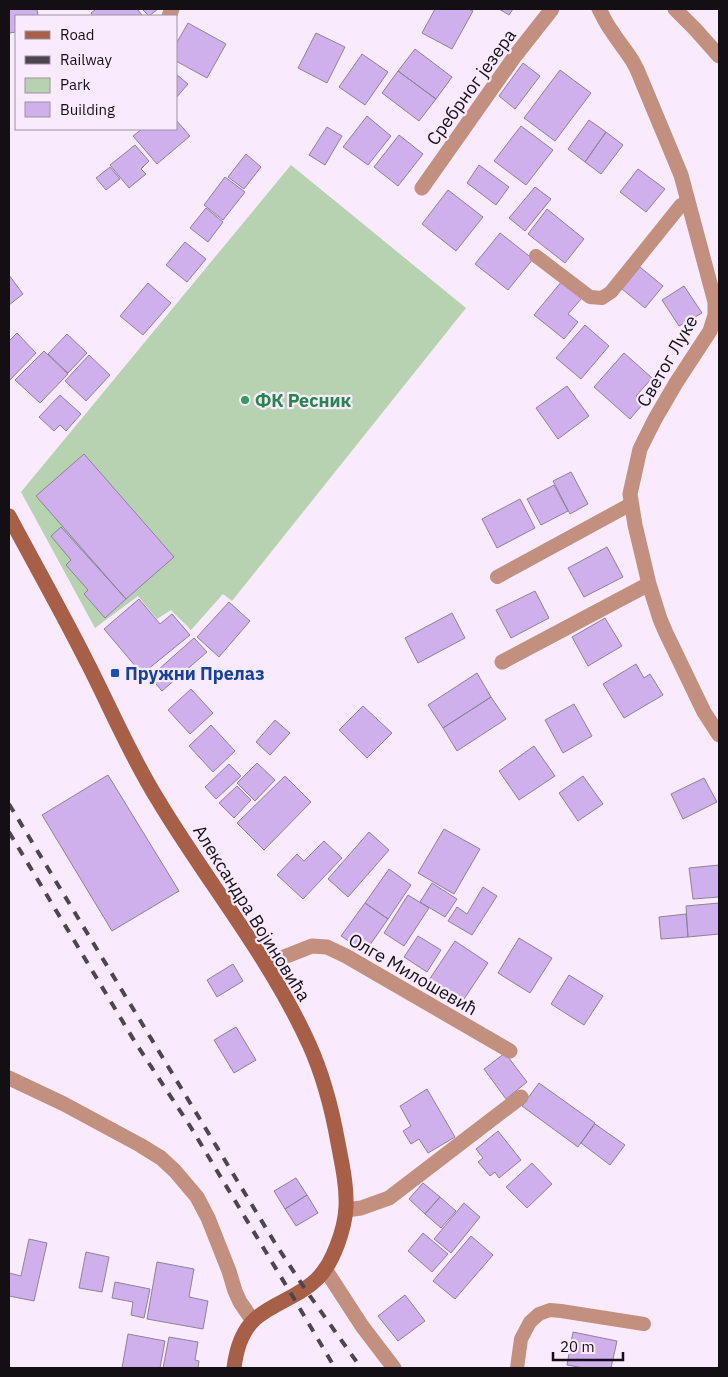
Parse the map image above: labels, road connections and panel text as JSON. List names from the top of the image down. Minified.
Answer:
{"streets":{"street":["Сребрног језера","Светог Луке","Александра Војиновића","Олге Милошевић"]},"crossings":[["Александра Војиновића","Олге Милошевић"]],"places":{"other":["ФК Ресник"],"transit":["Пружни Прелаз"]},"legend":["Road","Railway","Park","Building"],"scale_bar":"20 m"}
